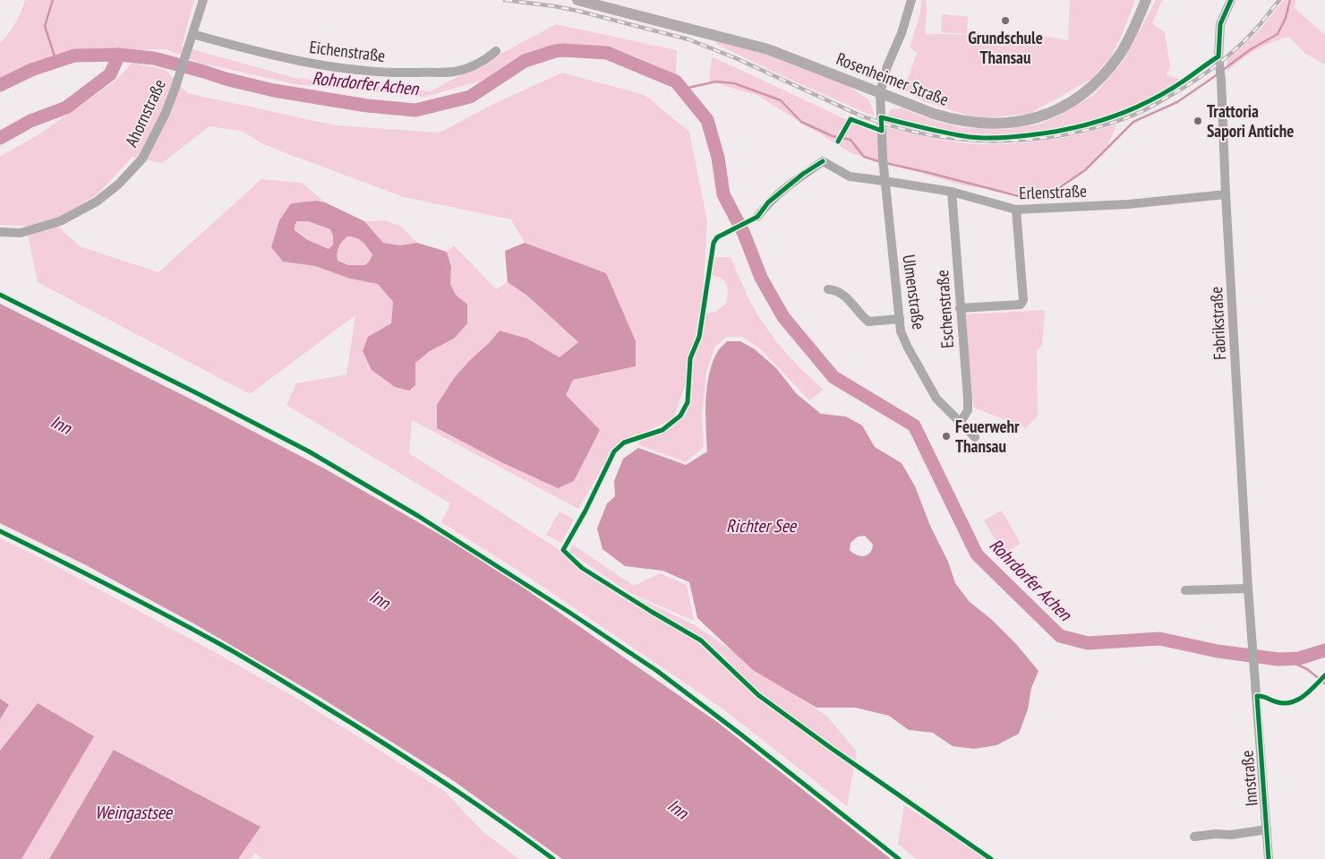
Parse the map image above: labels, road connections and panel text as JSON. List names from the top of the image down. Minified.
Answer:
{"streets":{"main road":["Rosenheimer Straße"],"street":["Eichenstraße","Ahornstraße","Erlenstraße","Ulmenstraße","Eschenstraße","Fabrikstraße","Innstraße"]},"crossings":[["Eichenstraße","Ahornstraße"],["Erlenstraße","Ulmenstraße"],["Erlenstraße","Eschenstraße"],["Erlenstraße","Fabrikstraße"],["Ulmenstraße","Eschenstraße"],["Fabrikstraße","Innstraße"]],"water":["Rohrdorfer Achen","Inn","Richter See","Weingastsee"],"places":["Grundschule Thansau","Trattoria Sapori Antiche","Feuerwehr Thansau"]}
